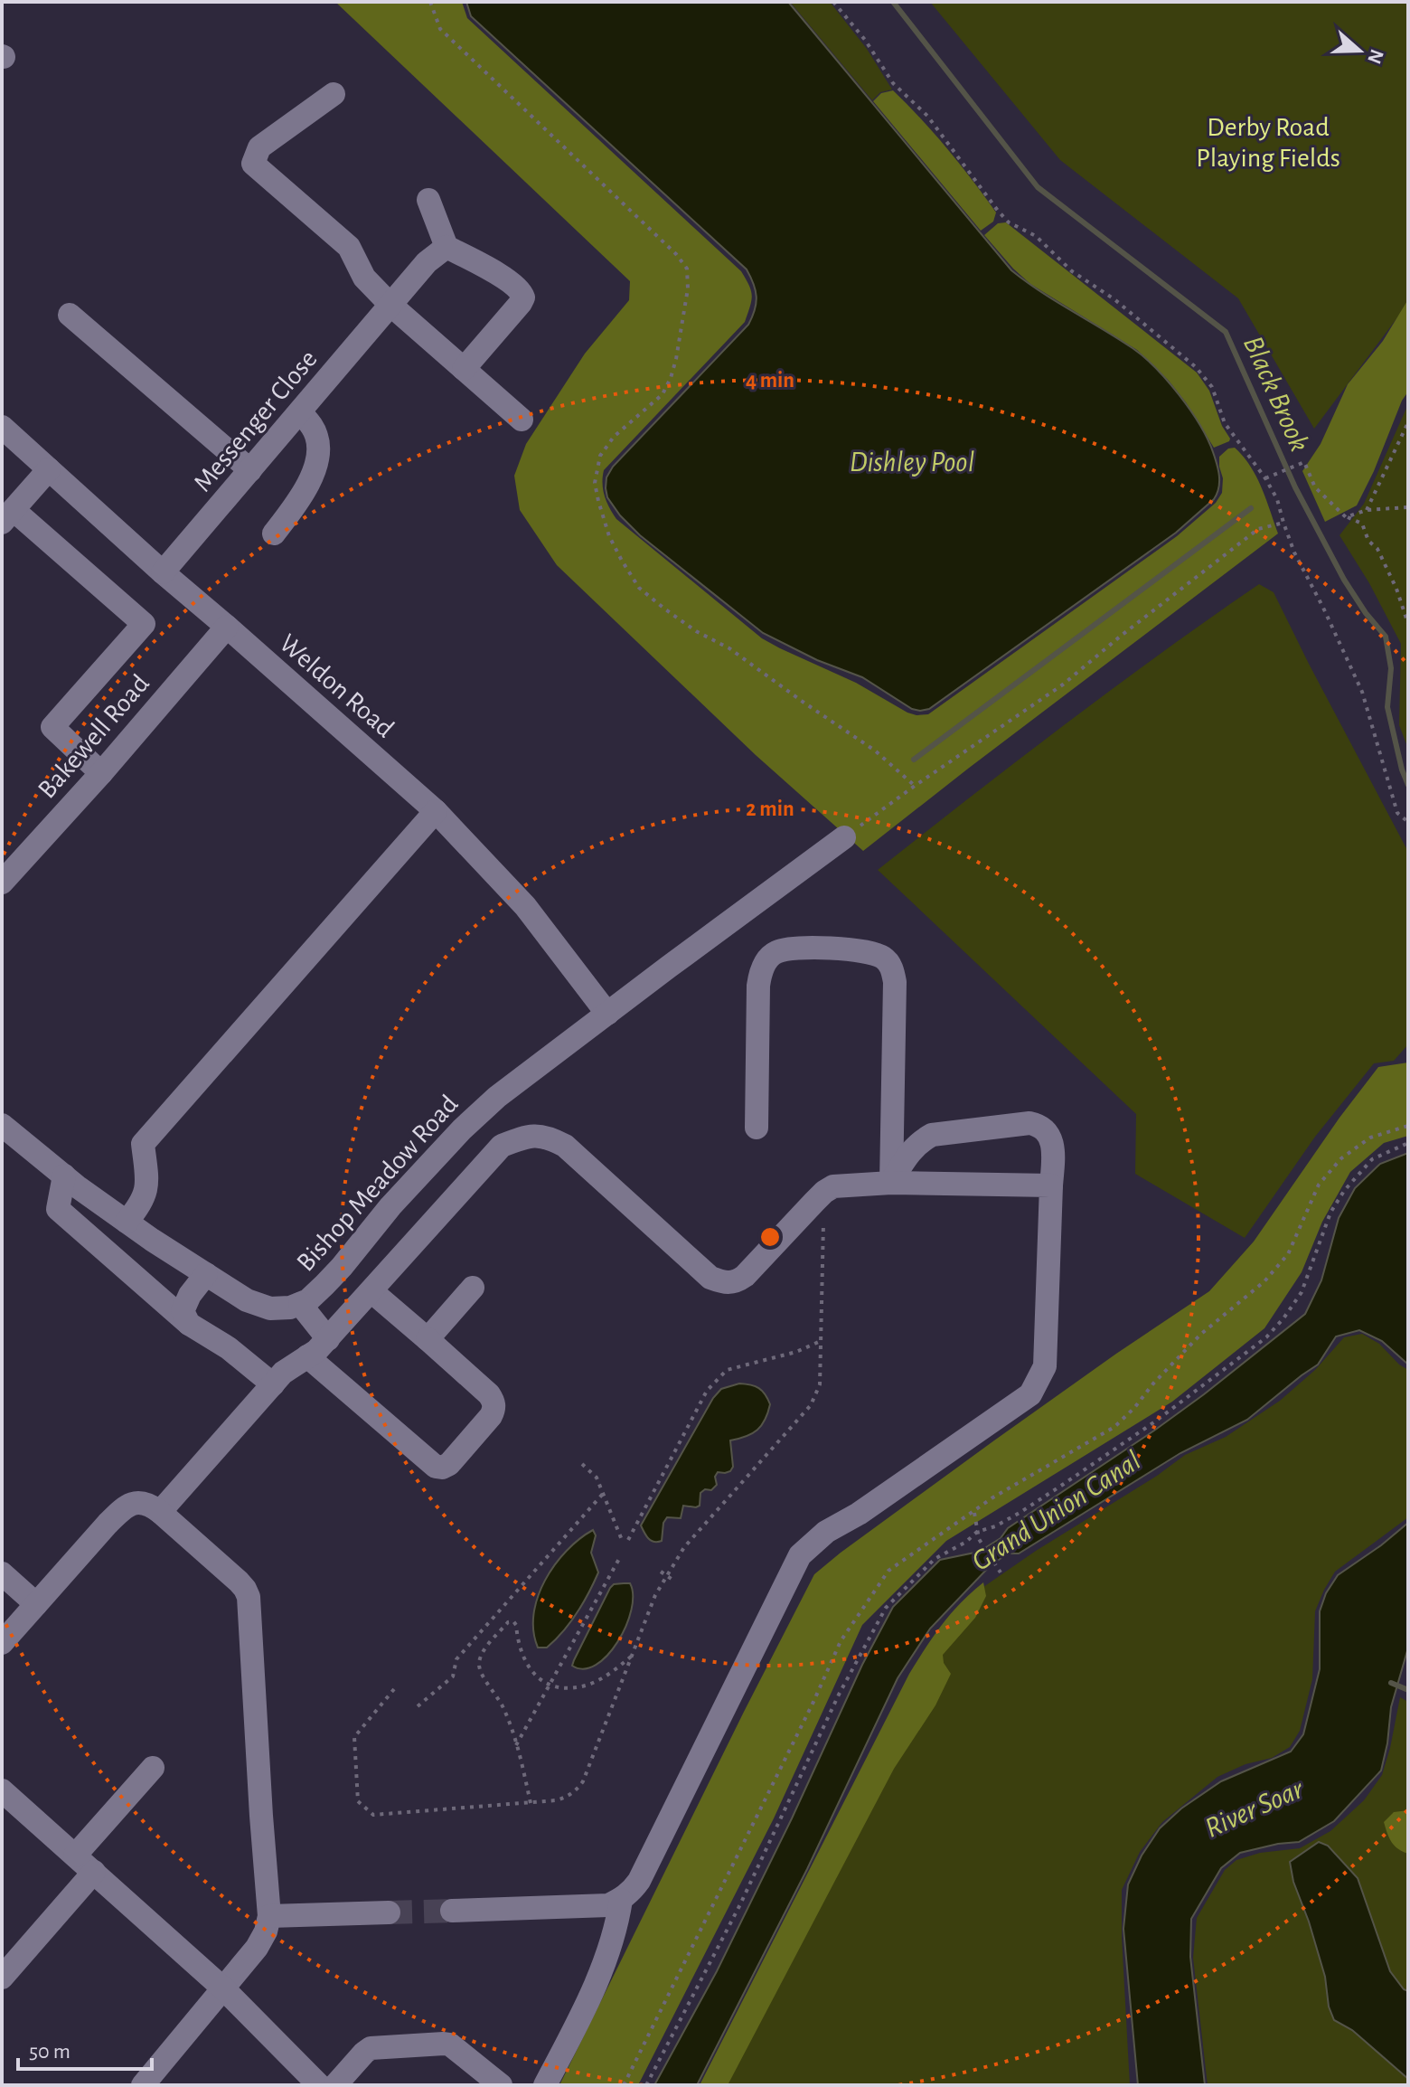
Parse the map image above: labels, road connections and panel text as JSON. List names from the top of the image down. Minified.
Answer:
{"streets":{"street":["Messenger Close","Weldon Road","Bakewell Road","Bishop Meadow Road"]},"crossings":[["Messenger Close","Weldon Road"],["Weldon Road","Bakewell Road"],["Weldon Road","Bishop Meadow Road"]],"water":["Black Brook","Dishley Pool","Grand Union Canal","River Soar"],"parks":["Derby Road Playing Fields"],"scale_bar":"50 m","north":"right","rings":["4 min","2 min"]}
